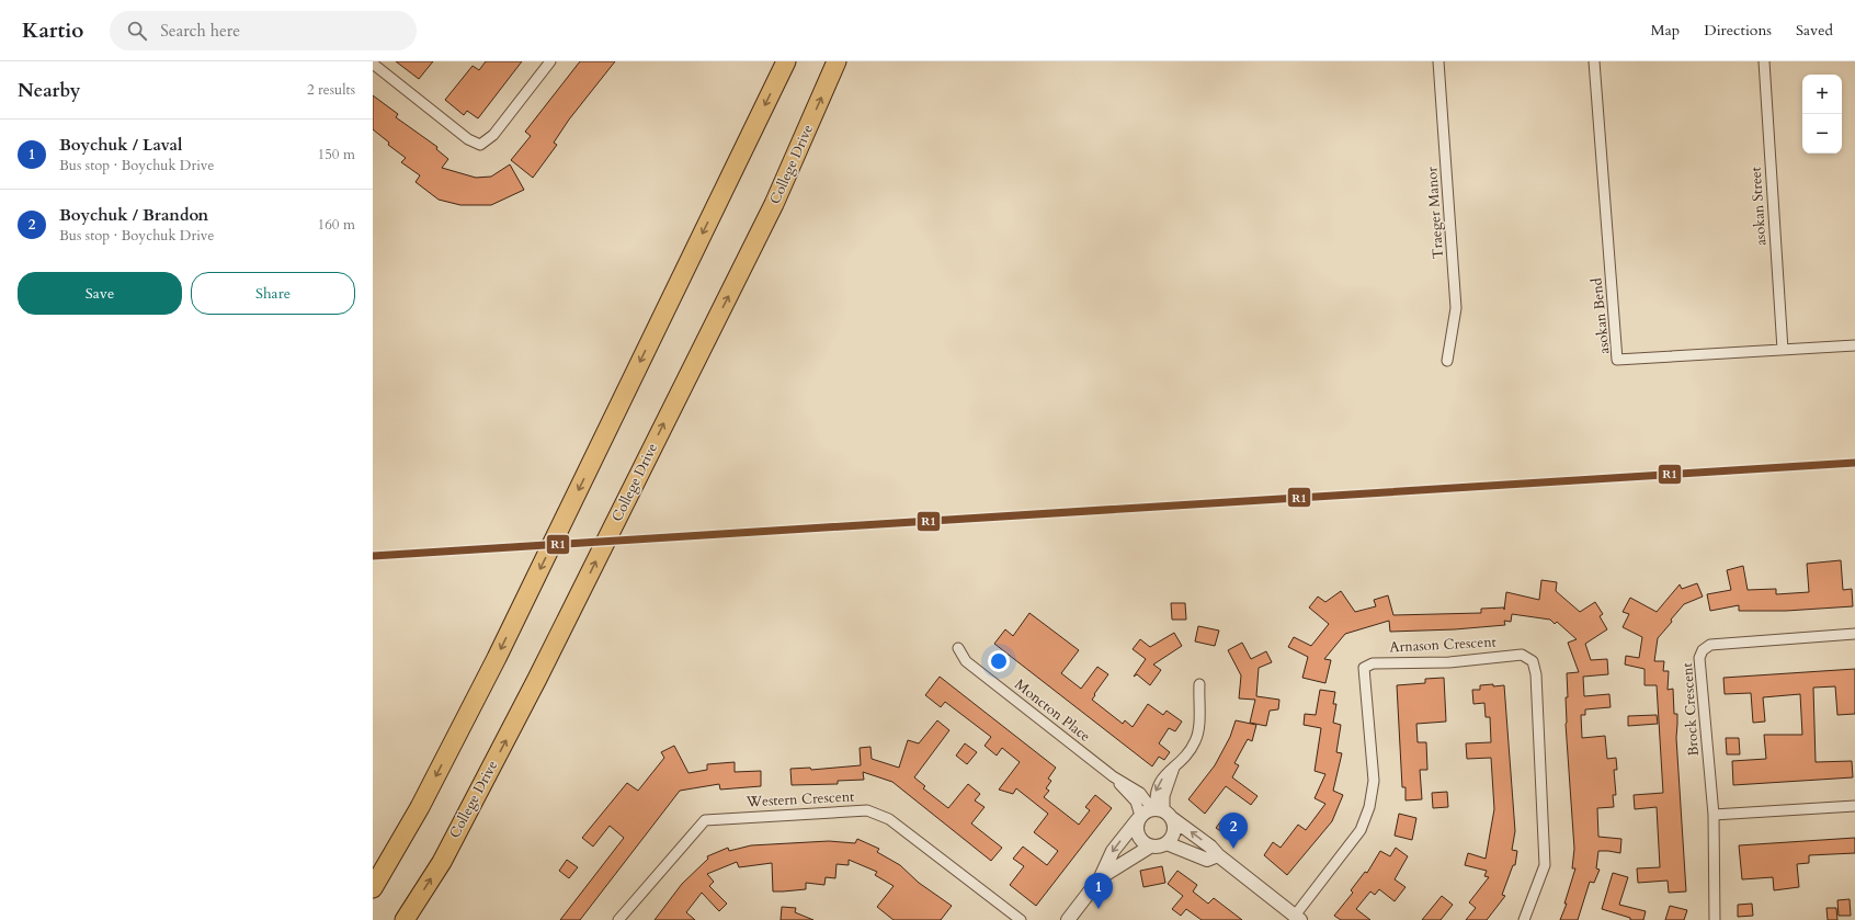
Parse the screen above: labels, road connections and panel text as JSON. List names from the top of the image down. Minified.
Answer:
{"streets":{"highway":["College Drive"],"street":["asokan Street","Traeger Manor","asokan Bend","Arnason Crescent","Brock Crescent","Moncton Place","Western Crescent"]},"crossings":[["asokan Street","asokan Bend"]],"lines":["transit line R1"],"page":{"header":"Kartio","search":"Search here","nav":["Map","Directions","Saved"],"heading":["Nearby","2 results"],"map_buttons":["+","−"],"list":[{"mark":"1","name":"Boychuk / Laval","note":"Bus stop · Boychuk Drive","value":"150 m"},{"mark":"2","name":"Boychuk / Brandon","note":"Bus stop · Boychuk Drive","value":"160 m"}],"buttons":["Save","Share"],"pins":["2","1"]}}
